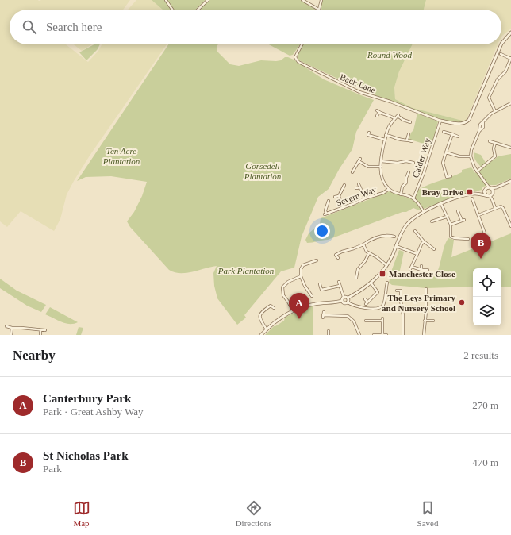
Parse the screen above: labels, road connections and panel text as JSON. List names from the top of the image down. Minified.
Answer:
{"streets":{"street":["Back Lane","Calder Way","Severn Way"]},"crossings":[["Back Lane","Calder Way"]],"parks":["Round Wood","Ten Acre Plantation","Gorsedell Plantation","Park Plantation"],"places":{"transit":["Bray Drive","Manchester Close"],"other":["The Leys Primary and Nursery School"]},"page":{"search":"Search here","pins":["B","A"],"heading":["Nearby","2 results"],"list":[{"mark":"A","name":"Canterbury Park","note":"Park · Great Ashby Way","value":"270 m"},{"mark":"B","name":"St Nicholas Park","note":"Park","value":"470 m"}],"nav":["Map","Directions","Saved"]}}
